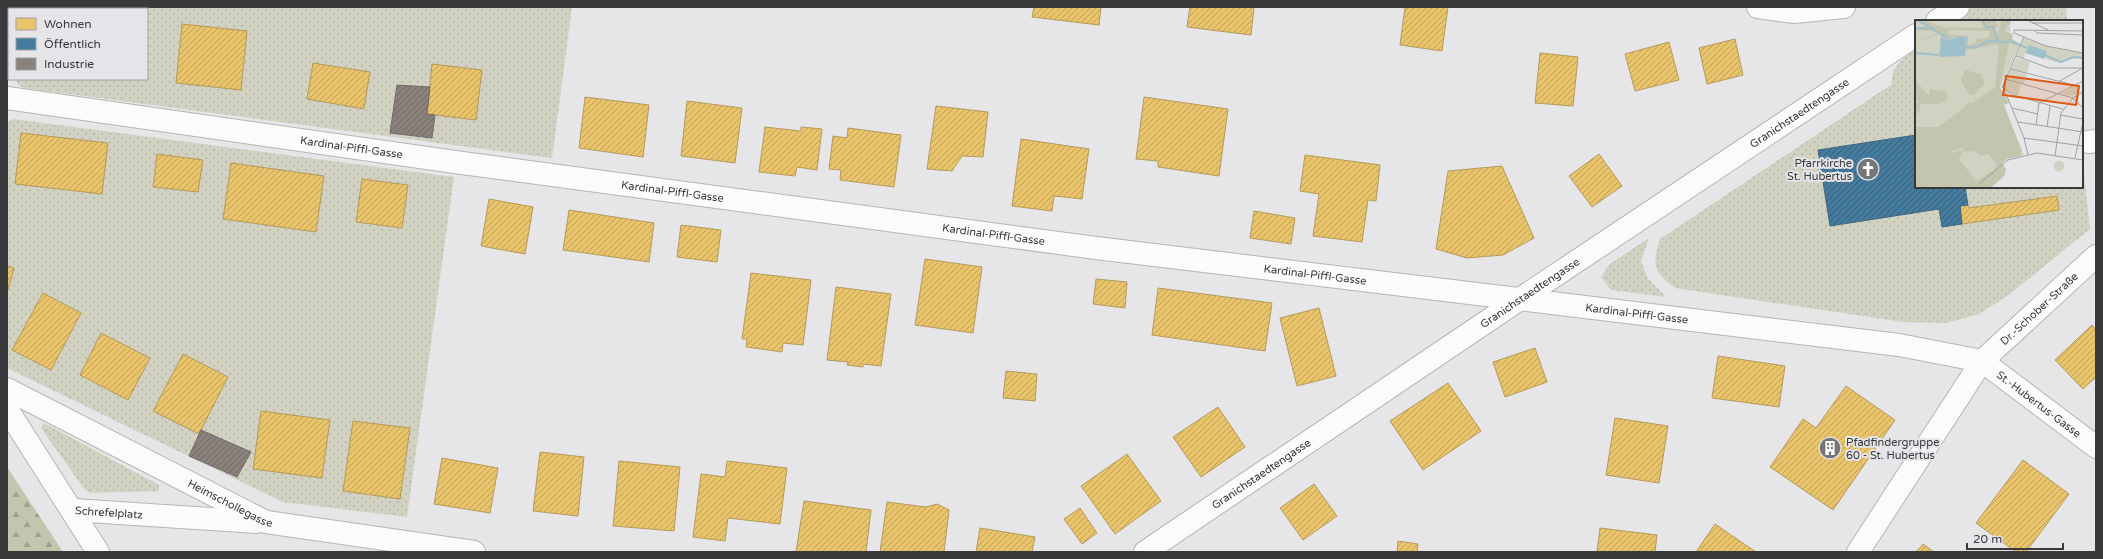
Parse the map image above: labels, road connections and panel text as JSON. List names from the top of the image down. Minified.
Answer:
{"streets":{"street":["Granichstaedtengasse","Kardinal-Piffl-Gasse","Dr.-Schober-Straße","St.-Hubertus-Gasse","Heimschollegasse","Schrefelplatz"]},"crossings":[["Granichstaedtengasse","Kardinal-Piffl-Gasse"],["Kardinal-Piffl-Gasse","Dr.-Schober-Straße"],["Kardinal-Piffl-Gasse","St.-Hubertus-Gasse"],["Dr.-Schober-Straße","St.-Hubertus-Gasse"],["Heimschollegasse","Schrefelplatz"]],"places":{"church":["Pfarrkirche St. Hubertus"],"building":["Pfadfindergruppe 60 - St. Hubertus"]},"legend":["Wohnen","Öffentlich","Industrie"],"scale_bar":"20 m"}
